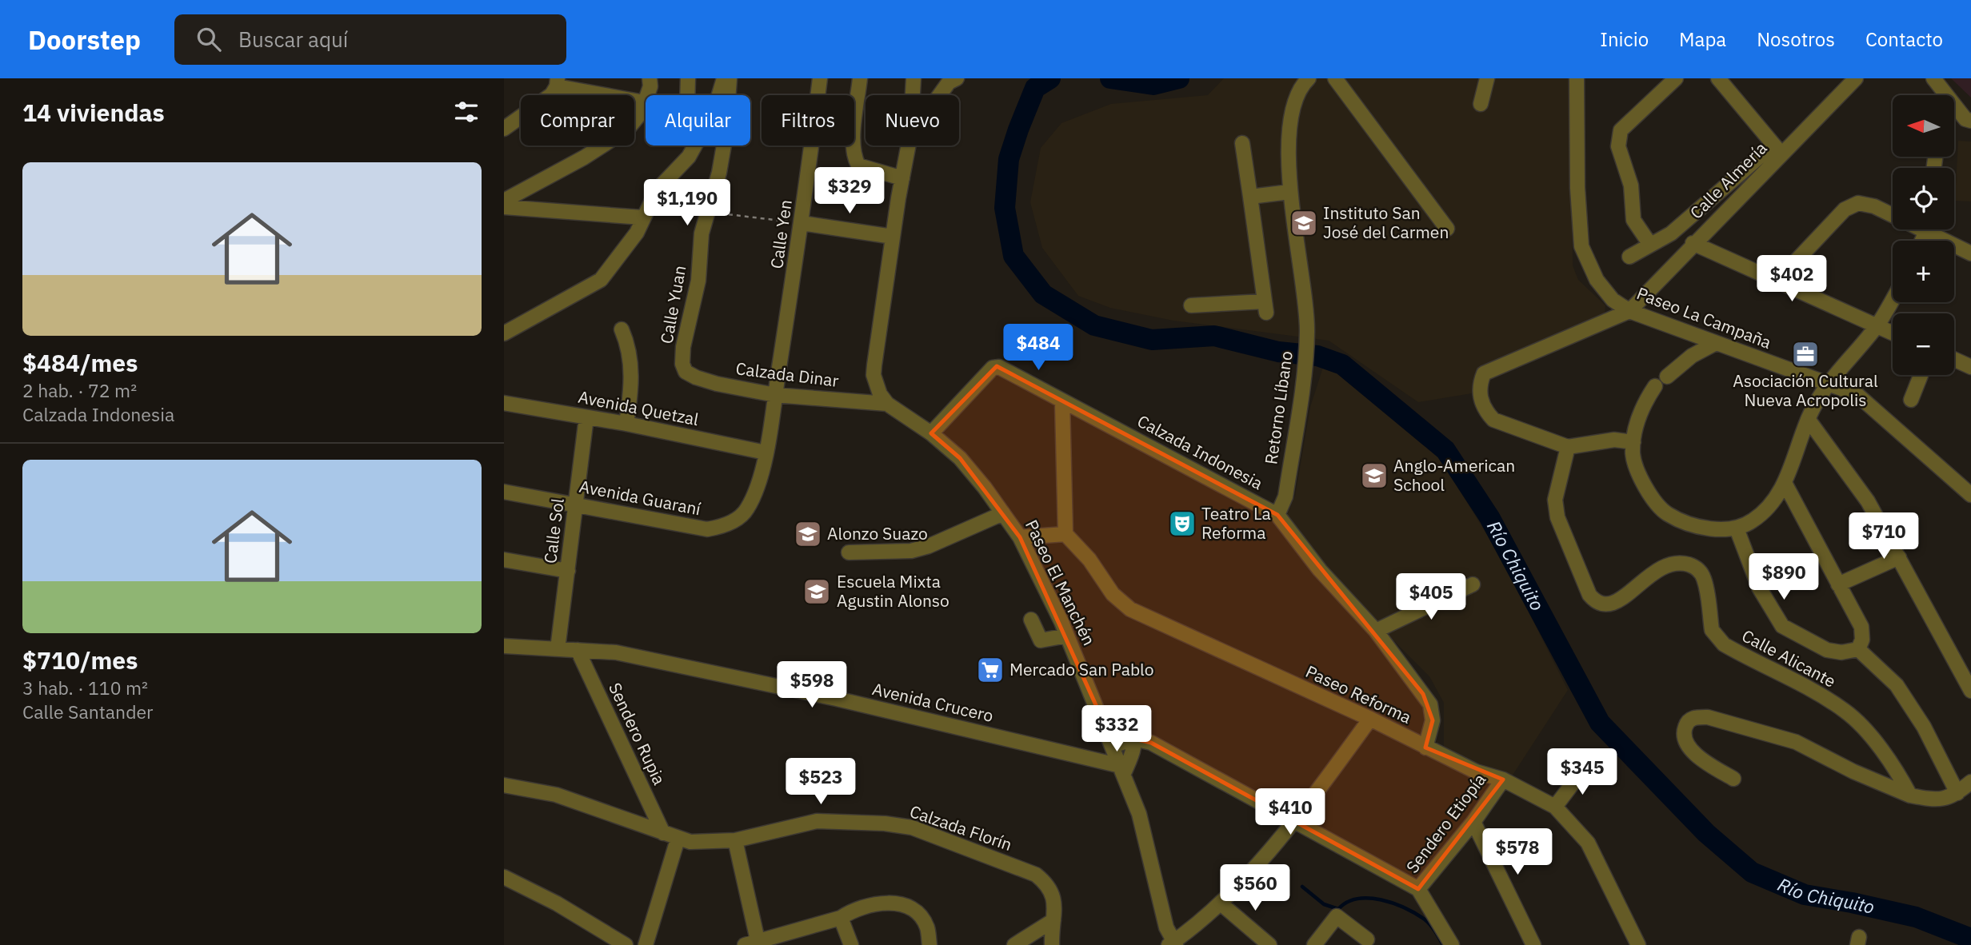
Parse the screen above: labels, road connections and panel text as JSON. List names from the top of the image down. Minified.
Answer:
{"streets":{"street":["Calle Almería","Calle Yen","Calle Yuan","Paseo La Campaña","Calzada Dinar","Retorno Líbano","Avenida Quetzal","Calzada Indonesia","Avenida Guaraní","Calle Sol","Paseo El Manchén","Calle Alicante","Paseo Reforma","Avenida Crucero","Sendero Rupia","Sendero Etiopía","Calzada Florín"]},"crossings":[["Calle Almería","Paseo La Campaña"],["Calle Yen","Calzada Dinar"],["Calle Yen","Avenida Guaraní"],["Calle Yuan","Calzada Dinar"],["Calzada Dinar","Avenida Guaraní"],["Calzada Dinar","Paseo El Manchén"],["Retorno Líbano","Calzada Indonesia"],["Avenida Quetzal","Avenida Guaraní"],["Avenida Quetzal","Calle Sol"],["Calzada Indonesia","Paseo El Manchén"],["Calzada Indonesia","Paseo Reforma"],["Avenida Guaraní","Calle Sol"],["Calle Sol","Avenida Crucero"],["Paseo El Manchén","Avenida Crucero"],["Paseo Reforma","Sendero Etiopía"],["Avenida Crucero","Sendero Rupia"],["Sendero Rupia","Calzada Florín"]],"water":["Río Chiquito"],"places":{"school or university":["Instituto San José del Carmen","Anglo-American School","Alonzo Suazo","Escuela Mixta Agustin Alonso"],"office":["Asociación Cultural Nueva Acropolis"],"theatre":["Teatro La Reforma"],"supermarket":["Mercado San Pablo"]},"north":"left","page":{"header":"Doorstep","search":"Buscar aquí","nav":["Inicio","Mapa","Nosotros","Contacto"],"heading":"14 viviendas","map_buttons":["+","−"],"chip":["Comprar","Alquilar","Filtros","Nuevo"],"list":[{"name":"$484/mes","note":"2 hab. · 72 m² · Calzada Indonesia"},{"name":"$710/mes","note":"3 hab. · 110 m² · Calle Santander"}],"price":["$329","$1,190","$402","$484","$710","$890","$405","$598","$332","$345","$523","$410","$578","$560"]}}
